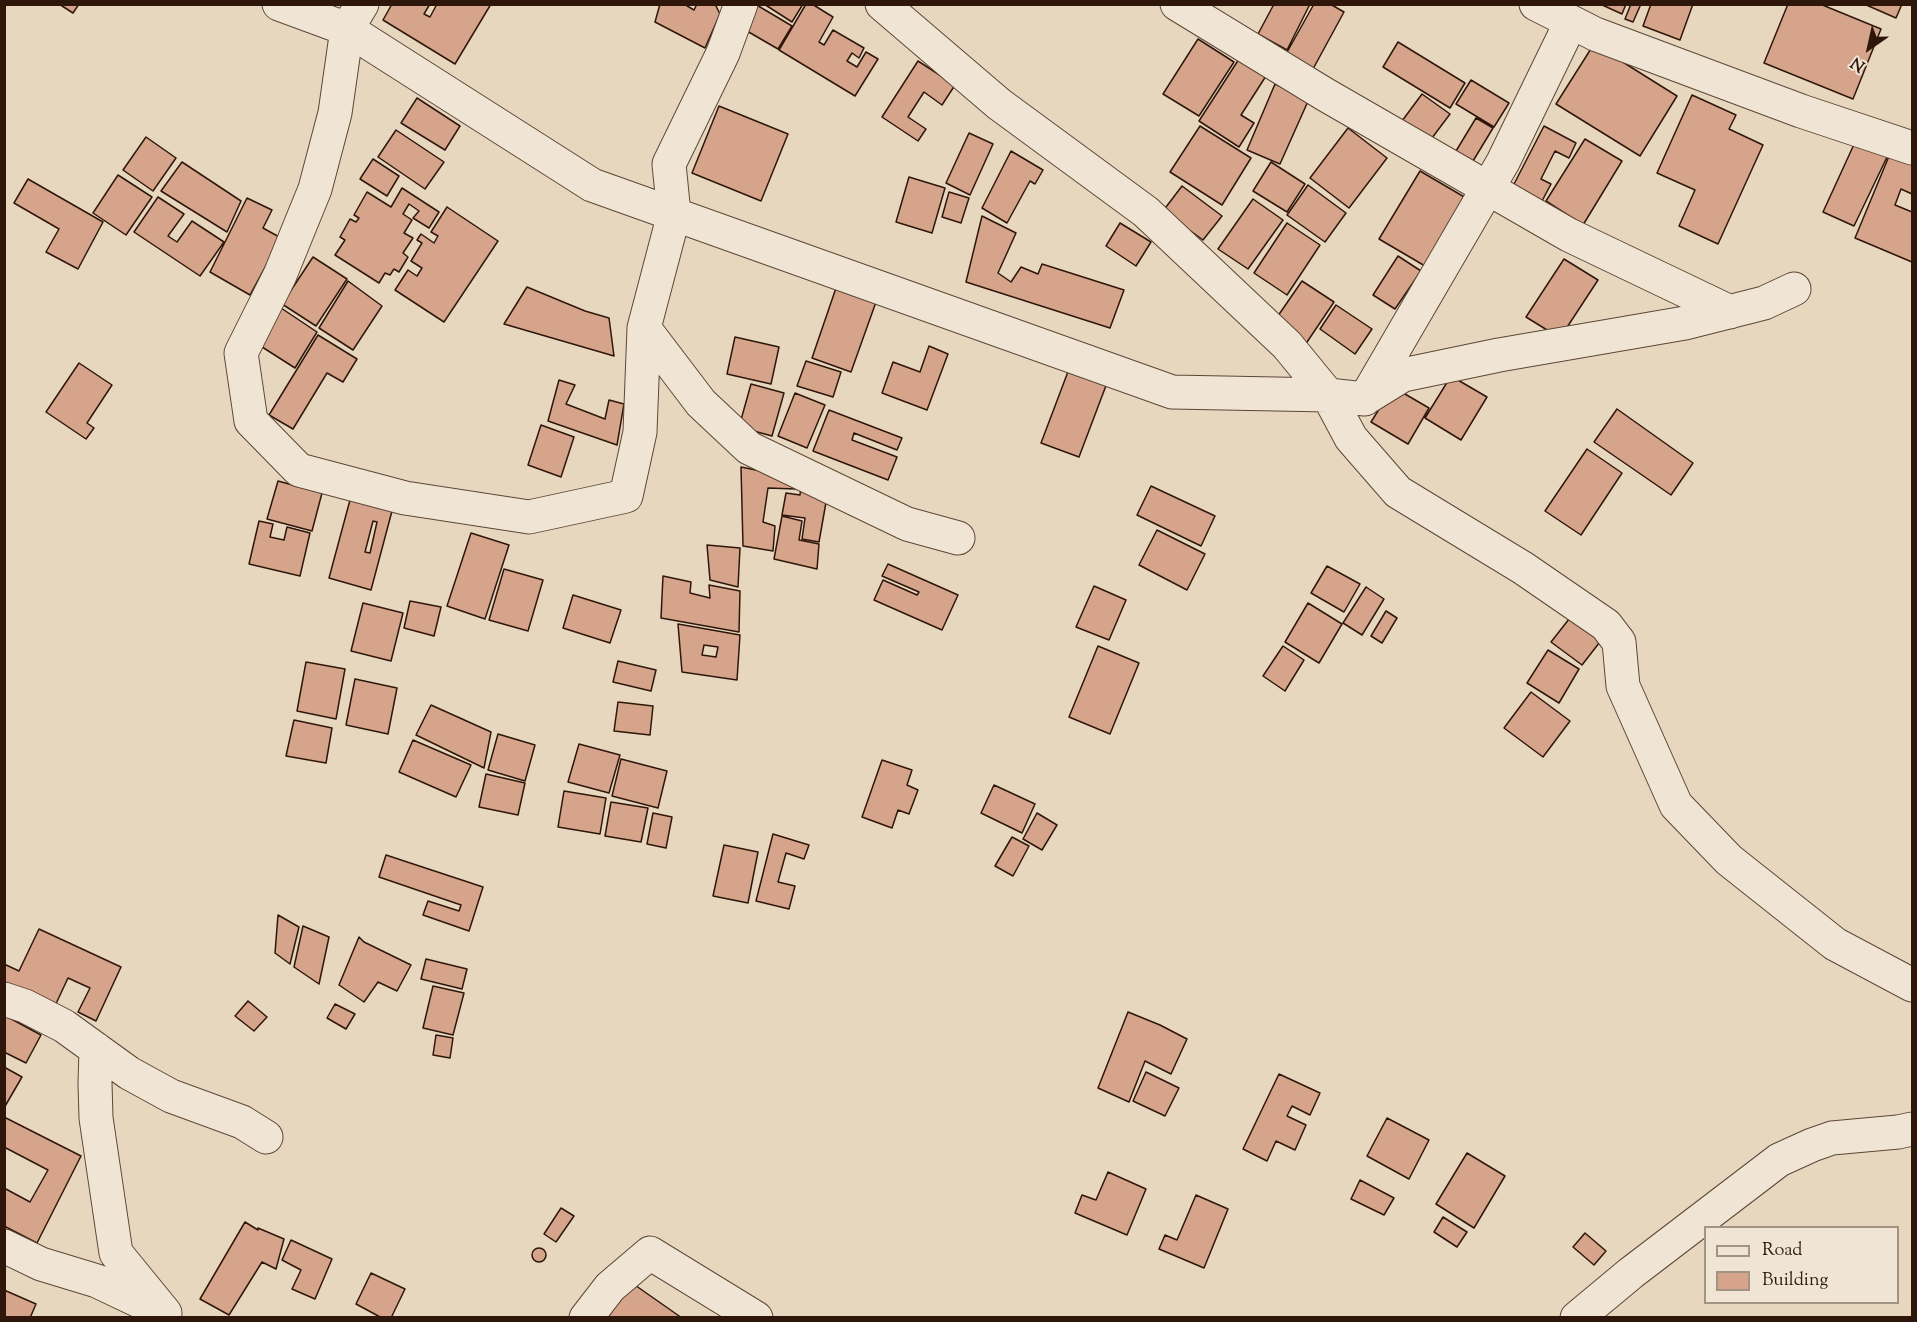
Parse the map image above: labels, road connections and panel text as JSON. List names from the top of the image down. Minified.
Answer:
{"legend":["Road","Building"],"north":"bottom left"}
